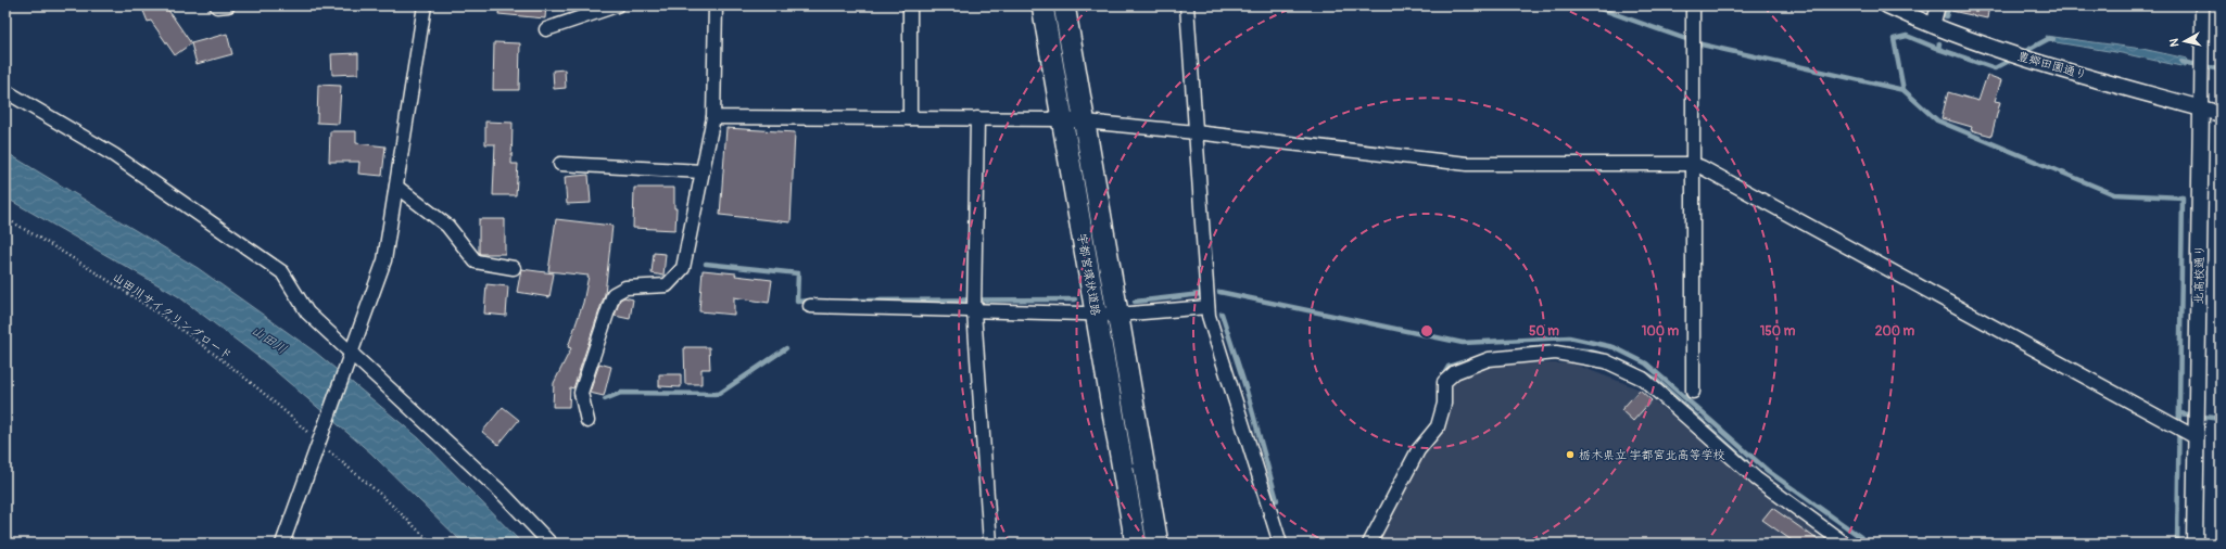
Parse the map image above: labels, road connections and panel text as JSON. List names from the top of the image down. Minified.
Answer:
{"streets":{"highway":["宇都宮環状道路"],"street":["豊郷田園通り","北高校通り"],"path":["山田川サイクリングロード"]},"crossings":[["豊郷田園通り","北高校通り"]],"water":["山田川"],"places":["栃木県立 宇都宮北高等学校"],"north":"left","rings":["50 m","100 m","150 m","200 m"]}
